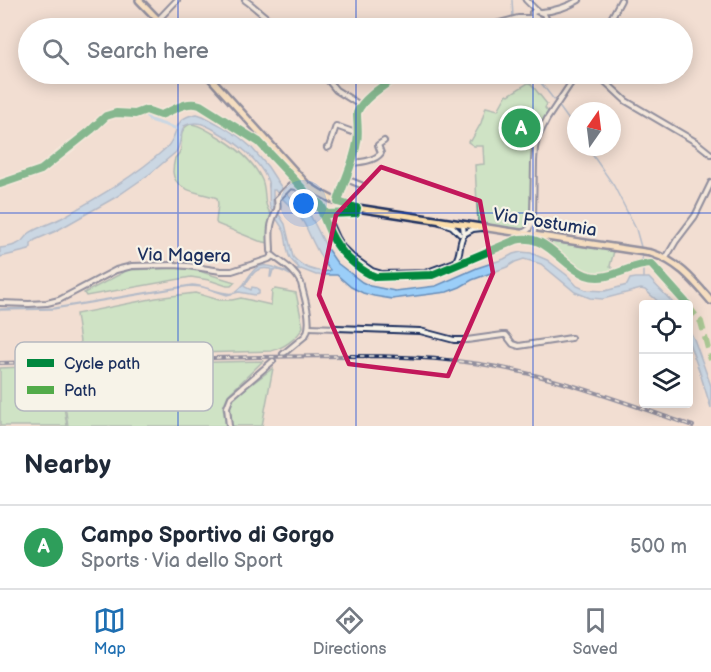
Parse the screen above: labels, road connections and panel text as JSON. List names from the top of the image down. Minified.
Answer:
{"streets":{"main road":["Via Postumia"],"street":["Via Magera"]},"legend":["Cycle path","Path"],"north":"top","page":{"search":"Search here","pins":"A","heading":"Nearby","list":[{"mark":"A","name":"Campo Sportivo di Gorgo","note":"Sports · Via dello Sport","value":"500 m"}],"nav":["Map","Directions","Saved"]}}
